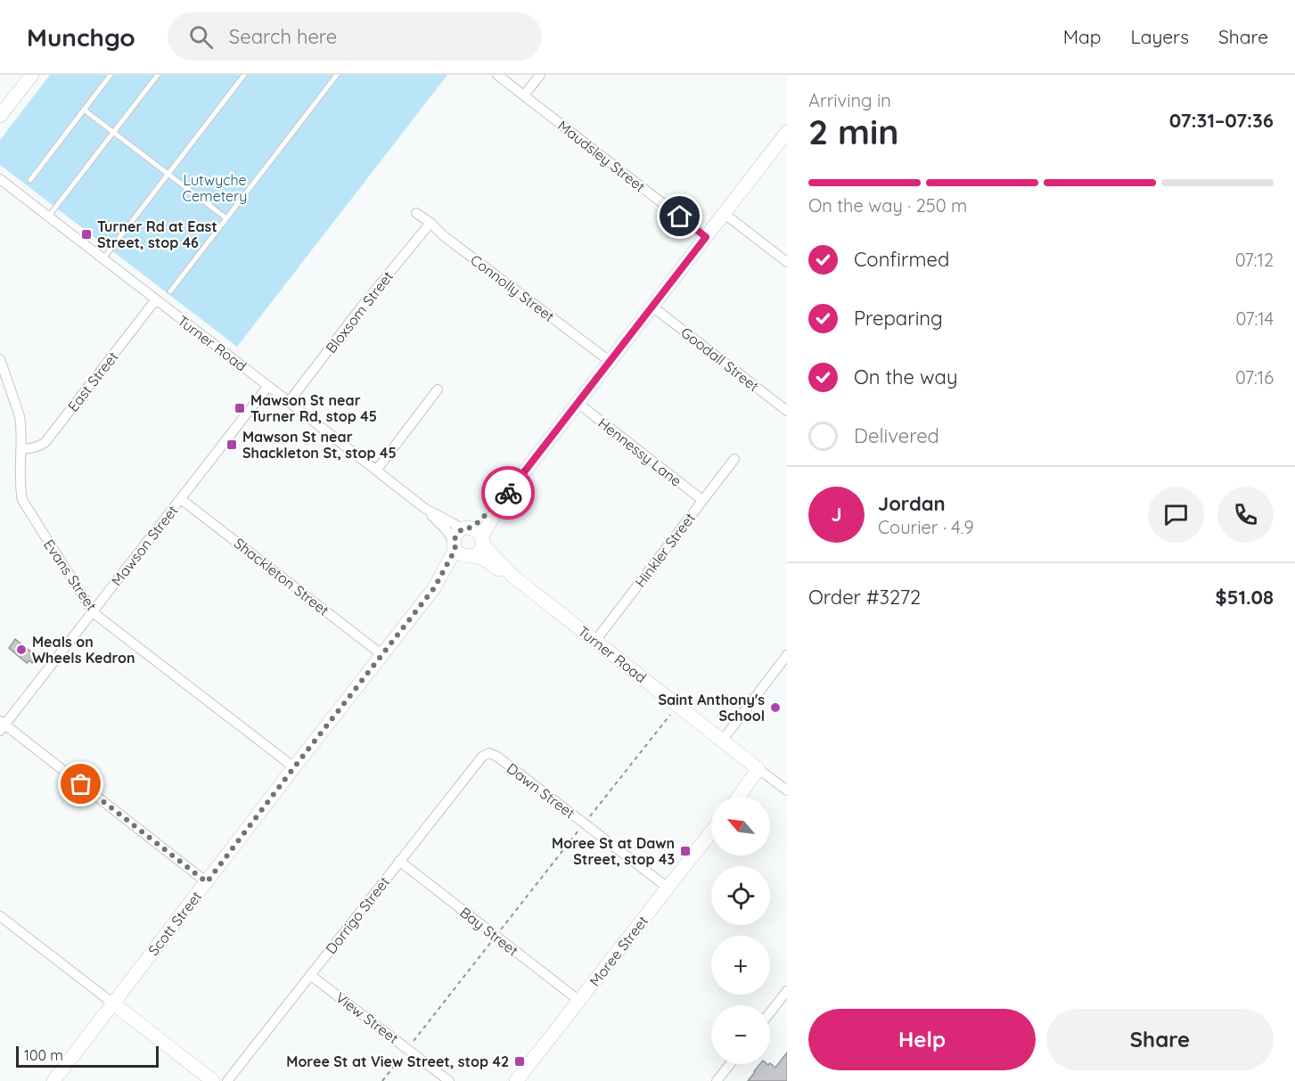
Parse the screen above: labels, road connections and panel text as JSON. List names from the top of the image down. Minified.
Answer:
{"streets":{"street":["Maudsley Street","Connolly Street","Bloxsom Street","Turner Road","Goodall Street","East Street","Hennessy Lane","Mawson Street","Hinkler Street","Evans Street","Shackleton Street","Dawn Street","Dorrigo Street","Scott Street","Bay Street","Moree Street","View Street"]},"crossings":[["Connolly Street","Bloxsom Street"],["Bloxsom Street","Turner Road"],["Turner Road","East Street"],["Turner Road","Mawson Street"],["Turner Road","Hinkler Street"],["Turner Road","Scott Street"],["East Street","Evans Street"],["Hennessy Lane","Hinkler Street"],["Mawson Street","Evans Street"],["Mawson Street","Shackleton Street"],["Evans Street","Scott Street"],["Shackleton Street","Scott Street"],["Dawn Street","Dorrigo Street"],["Dawn Street","Moree Street"],["Dorrigo Street","Bay Street"],["Dorrigo Street","View Street"],["Bay Street","Moree Street"]],"parks":["Lutwyche Cemetery"],"places":{"transit":["Turner Rd at East Street, stop 46","Mawson St near Turner Rd, stop 45","Mawson St near Shackleton St, stop 45","Moree St at Dawn Street, stop 43","Moree St at View Street, stop 42"],"other":["Meals on Wheels Kedron","Saint Anthony's School"]},"scale_bar":"100 m","north":"top left","page":{"header":"Munchgo","search":"Search here","nav":["Map","Layers","Share"],"heading":["2 min","Arriving in","07:31–07:36"],"panel":["Jordan","Courier · 4.9","Order #3272","$51.08"],"bar":"On the way · 250 m","list":[["Confirmed","07:12"],["Preparing","07:14"],["On the way","07:16"],"Delivered"],"round":"J","map_buttons":["+","−"],"buttons":["Help","Share"],"scale":"100 m"}}
